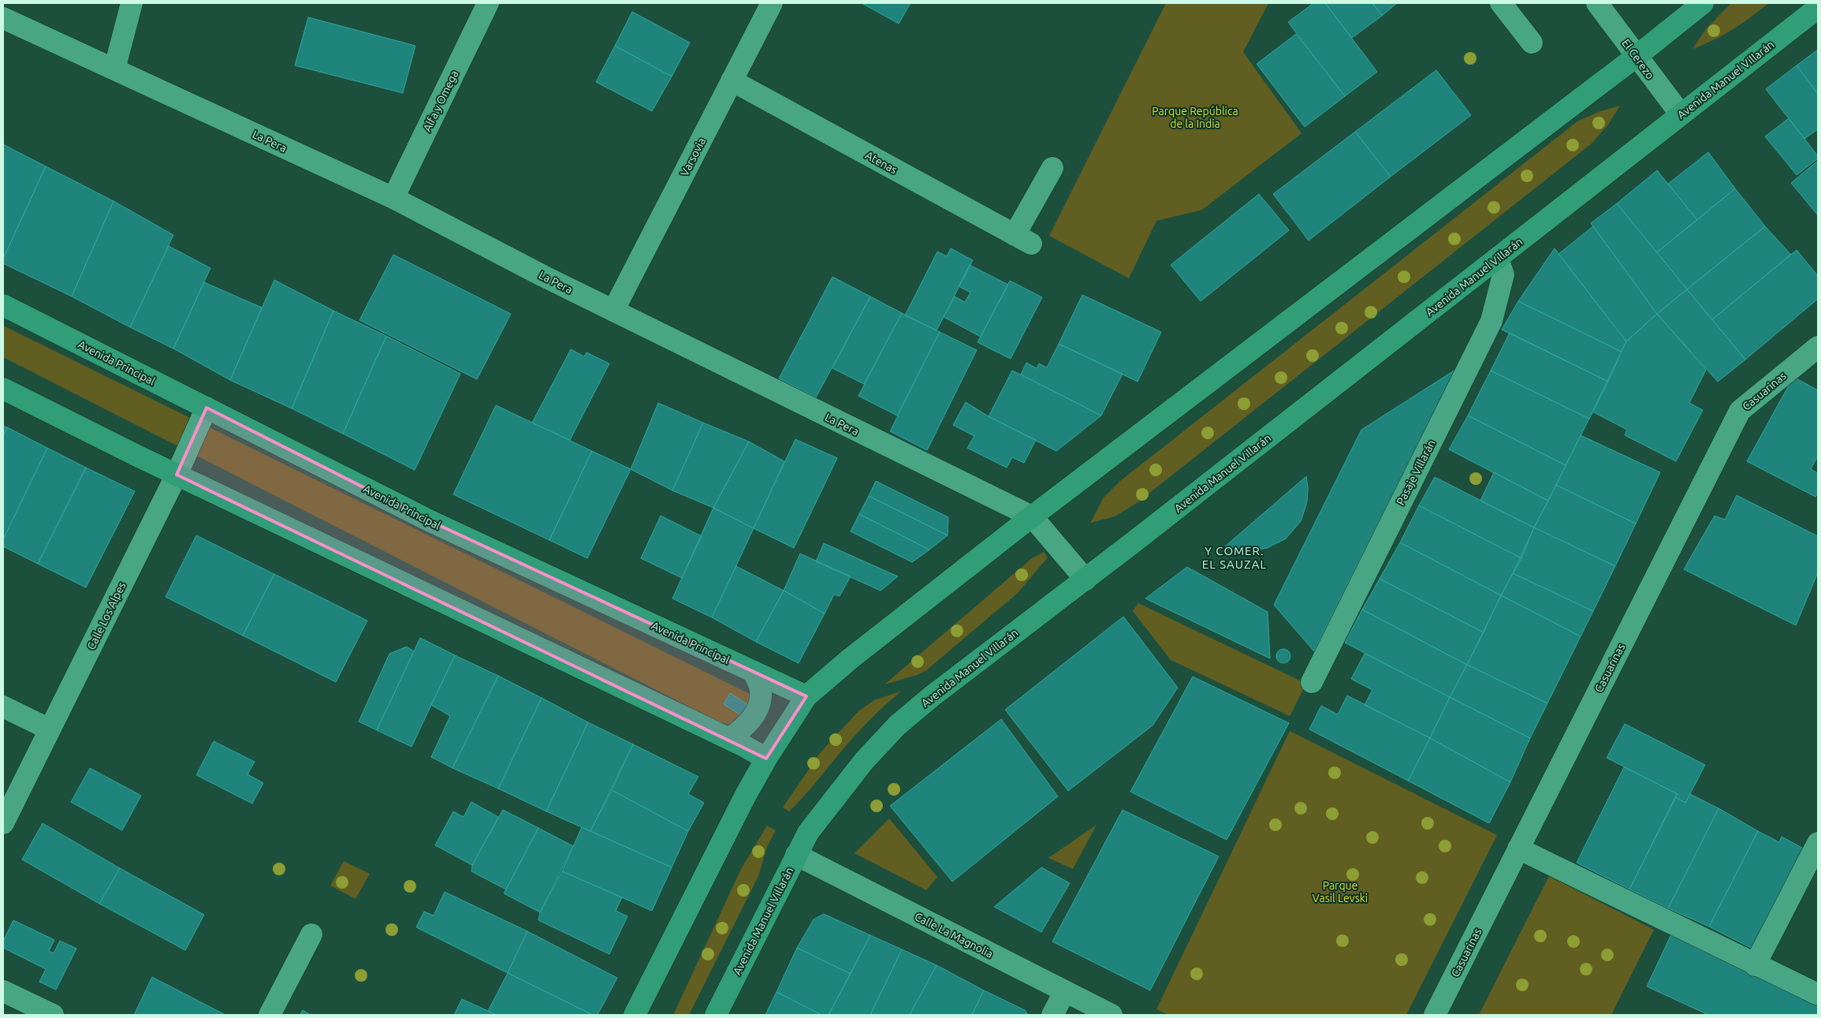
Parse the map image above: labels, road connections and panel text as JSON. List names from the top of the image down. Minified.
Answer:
{"streets":{"main road":["Avenida Manuel Villarán","Avenida Principal"],"street":["El Cerezo","Alfa y Omega","La Pera","Varsovia","Atenas","Casuarinas","Pasaje Villarán","Calle Los Alpes","Calle La Magnolia"]},"crossings":[["El Cerezo","Avenida Manuel Villarán"],["Avenida Manuel Villarán","La Pera"],["Avenida Manuel Villarán","Pasaje Villarán"],["Avenida Manuel Villarán","Calle La Magnolia"],["Alfa y Omega","La Pera"],["La Pera","Varsovia"],["Varsovia","Atenas"],["Avenida Principal","Calle Los Alpes"]],"districts":["Y COMER. EL SAUZAL"],"parks":["Parque República de la India","Parque Vasil Levski"]}
